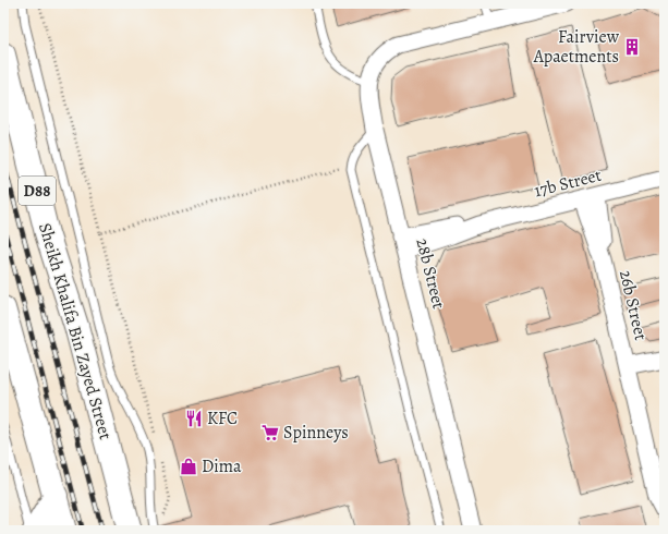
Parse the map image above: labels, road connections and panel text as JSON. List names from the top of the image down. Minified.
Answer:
{"streets":{"main road":["D88","Sheikh Khalifa Bin Zayed Street"],"street":["17b Street","28b Street","26b Street"]},"crossings":[["17b Street","28b Street"],["17b Street","26b Street"]],"places":{"building":["Fairview Apaetments"],"restaurant":["KFC"],"supermarket":["Spinneys"],"shop":["Dima"]}}
